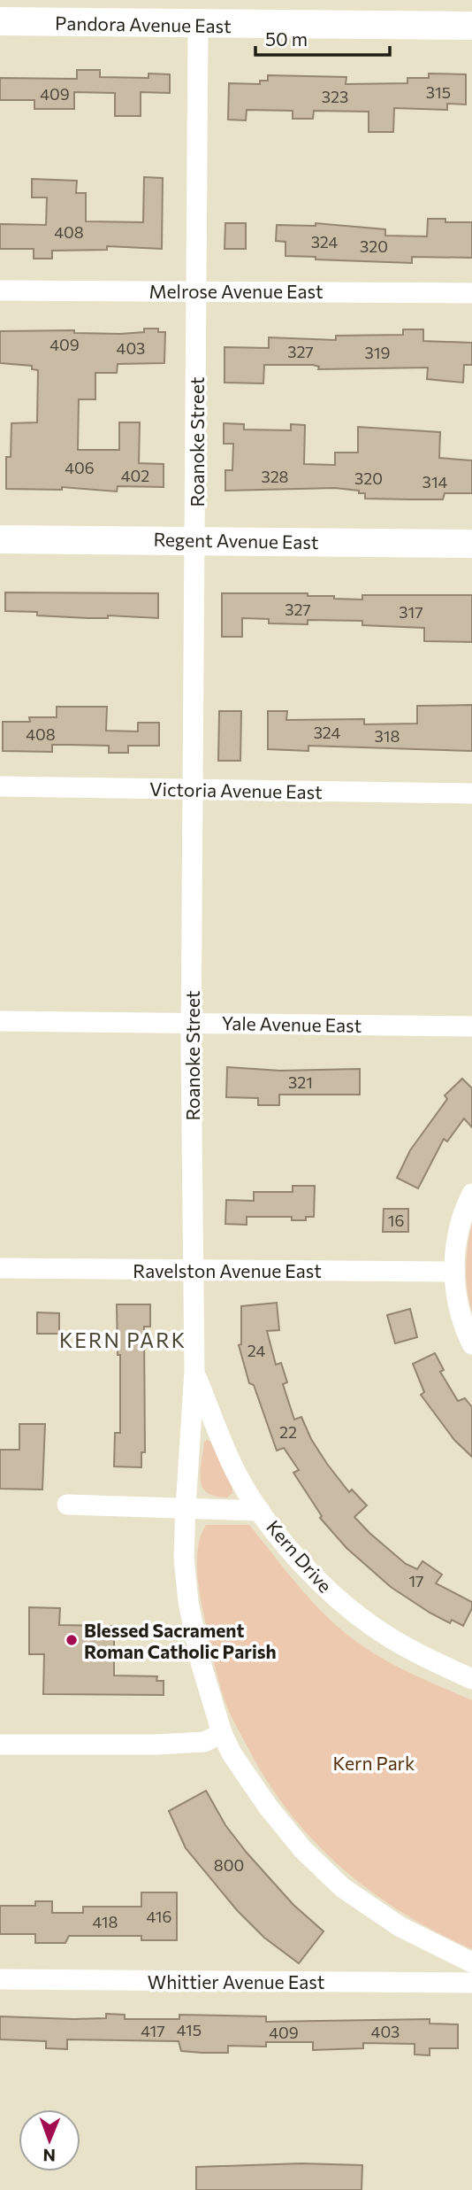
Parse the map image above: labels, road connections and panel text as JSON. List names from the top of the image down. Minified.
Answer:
{"streets":{"main road":["Pandora Avenue East","Regent Avenue East"],"street":["Melrose Avenue East","Roanoke Street","Victoria Avenue East","Yale Avenue East","Ravelston Avenue East","Kern Drive","Whittier Avenue East"]},"crossings":[["Pandora Avenue East","Roanoke Street"],["Melrose Avenue East","Roanoke Street"],["Roanoke Street","Regent Avenue East"],["Roanoke Street","Victoria Avenue East"],["Roanoke Street","Yale Avenue East"],["Roanoke Street","Ravelston Avenue East"],["Roanoke Street","Kern Drive"]],"districts":["KERN PARK"],"parks":["Kern Park"],"places":["Blessed Sacrament Roman Catholic Parish"],"house_numbers":["315","409","323","408","324","320","409","403","327","319","406","402","328","320","314","327","317","324","408","318","321","16","24","22","17","800","416","418","415","417","403","409"],"scale_bar":"50 m","north":"bottom"}
